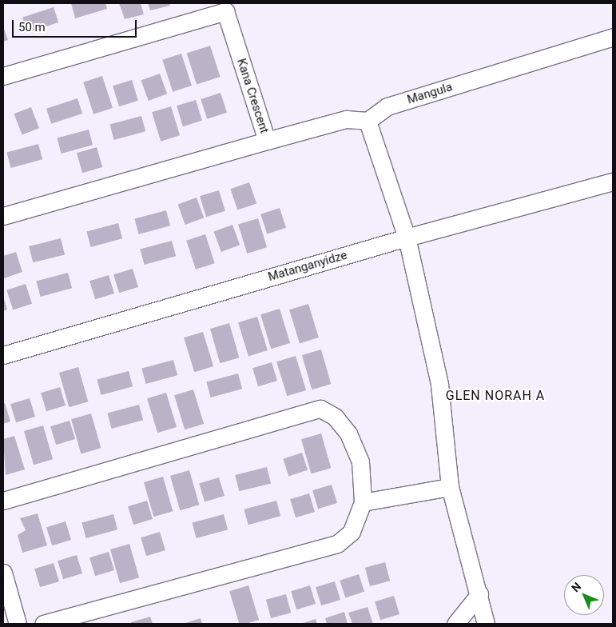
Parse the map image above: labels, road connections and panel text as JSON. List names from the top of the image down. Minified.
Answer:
{"streets":{"street":["Mangula","Kana Crescent","Matanganyidze"]},"districts":["GLEN NORAH A"],"scale_bar":"50 m","north":"top left"}
